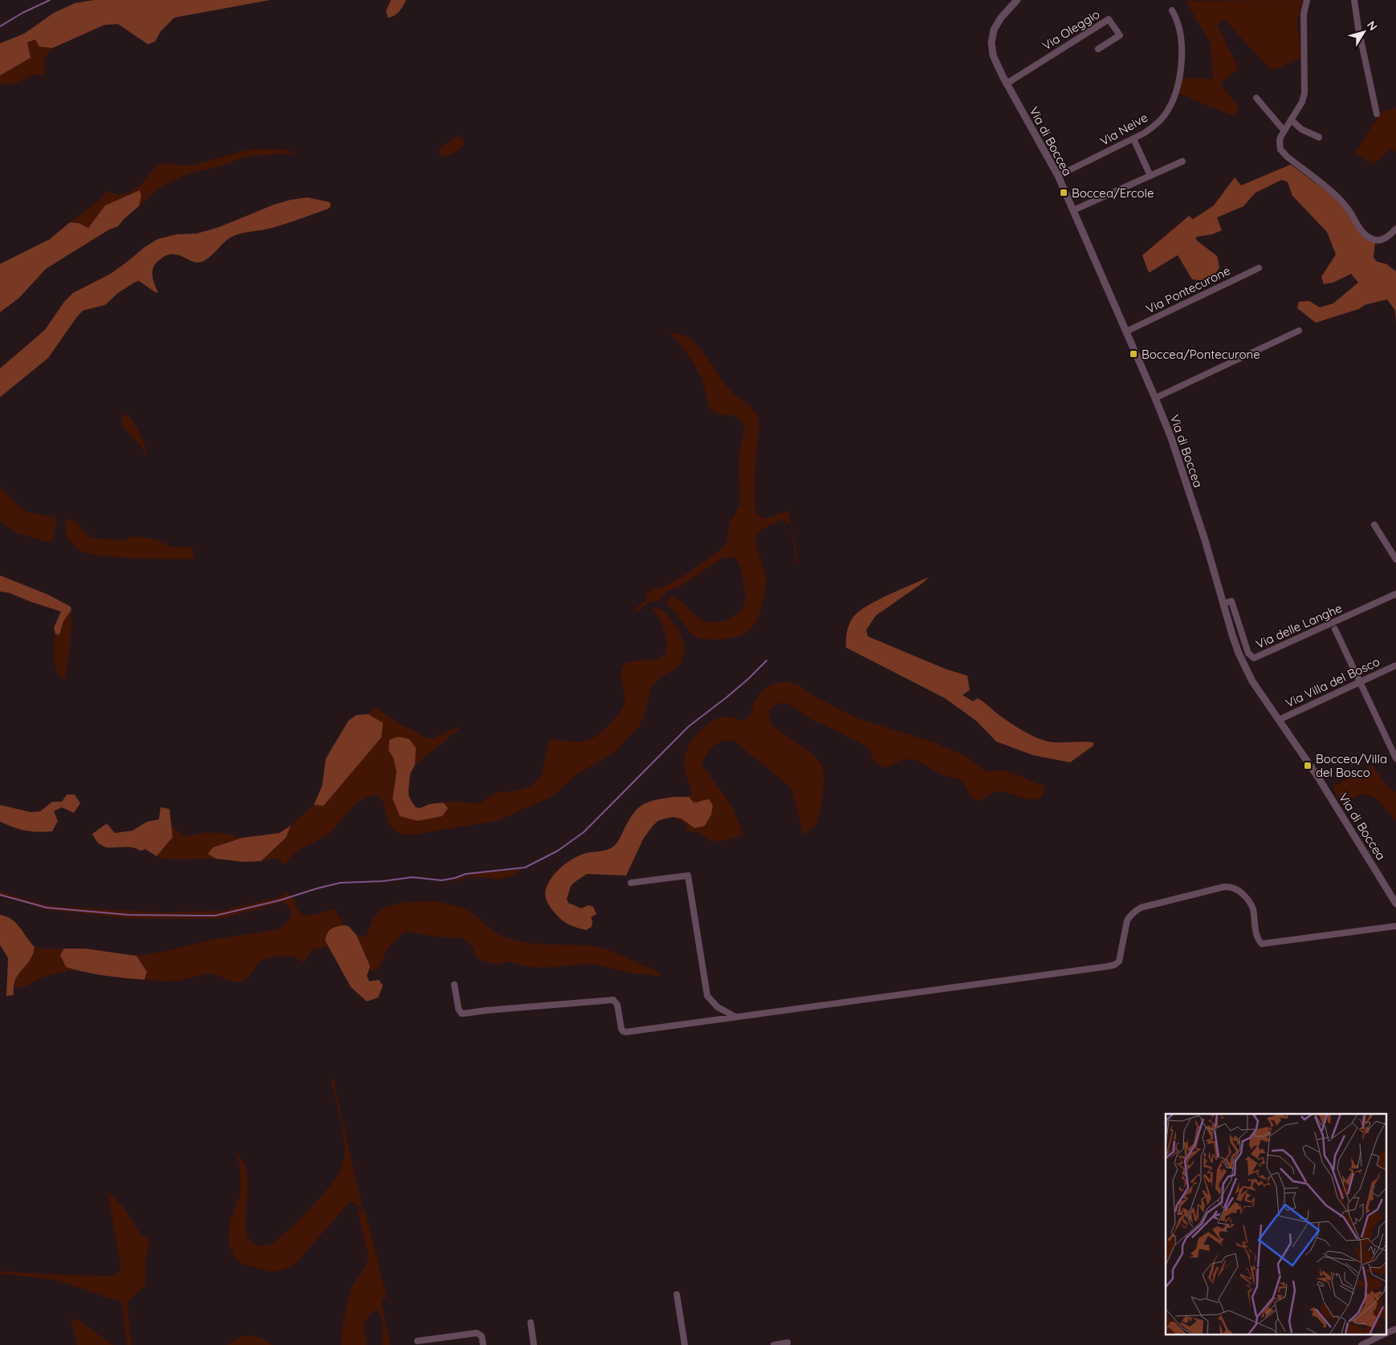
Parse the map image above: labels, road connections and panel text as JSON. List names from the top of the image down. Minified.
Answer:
{"streets":{"street":["Via Oleggio","Via Neive","Via di Boccea","Via Pontecurone","Via delle Langhe","Via Villa del Bosco"]},"crossings":[["Via Oleggio","Via di Boccea"],["Via Neive","Via di Boccea"],["Via di Boccea","Via Pontecurone"],["Via di Boccea","Via delle Langhe"],["Via di Boccea","Via Villa del Bosco"]],"places":{"transit":["Boccea/Ercole","Boccea/Pontecurone","Boccea/Villa del Bosco"]},"north":"top right"}
